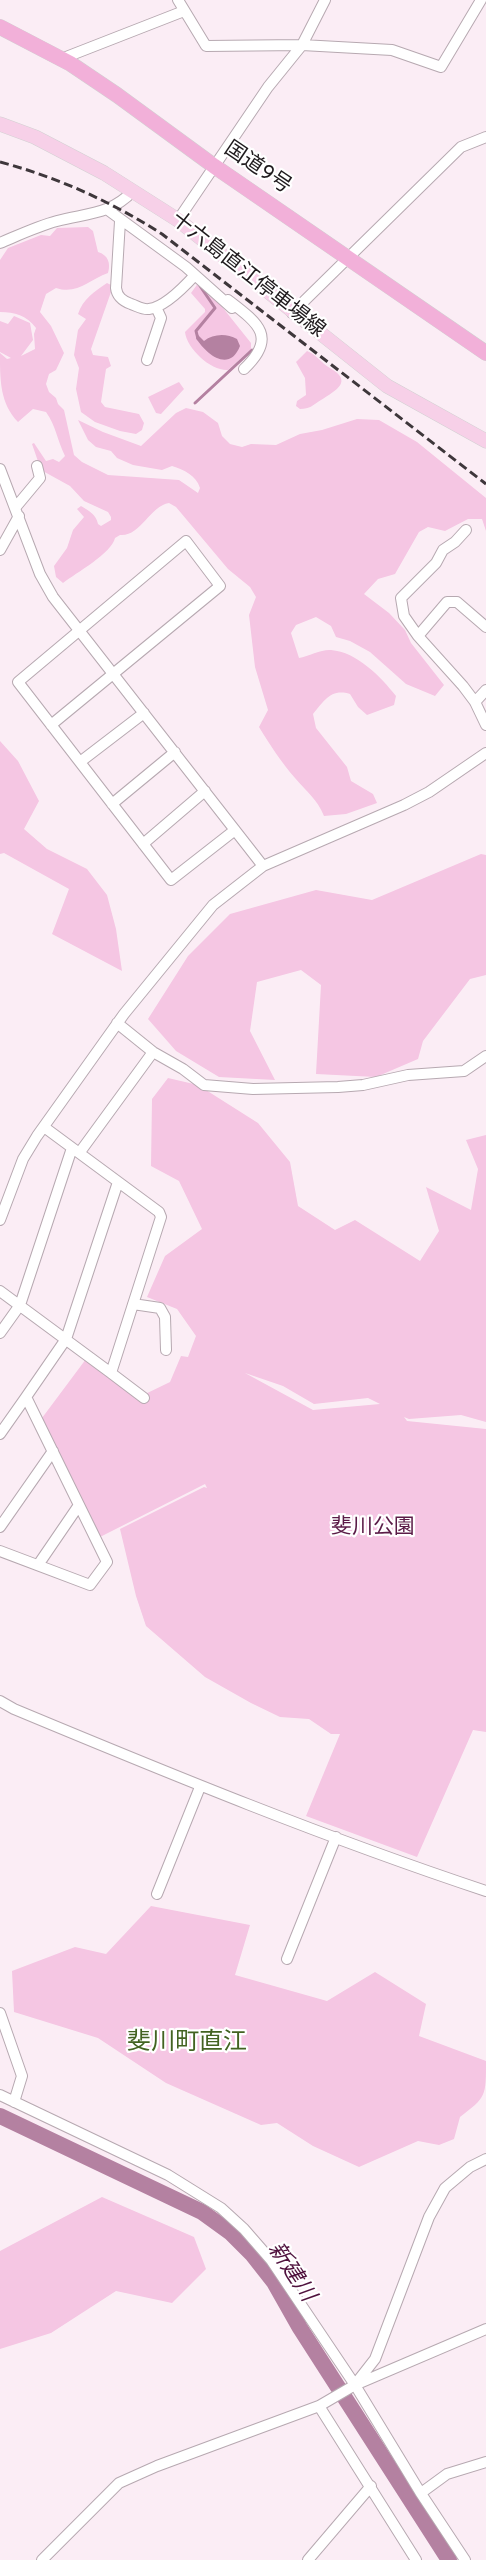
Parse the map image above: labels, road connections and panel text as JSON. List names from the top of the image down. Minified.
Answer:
{"streets":{"highway":["国道9号"],"main road":["十六島直江停車場線"]},"districts":["斐川町直江"],"water":["新建川"],"parks":["斐川公園"]}
